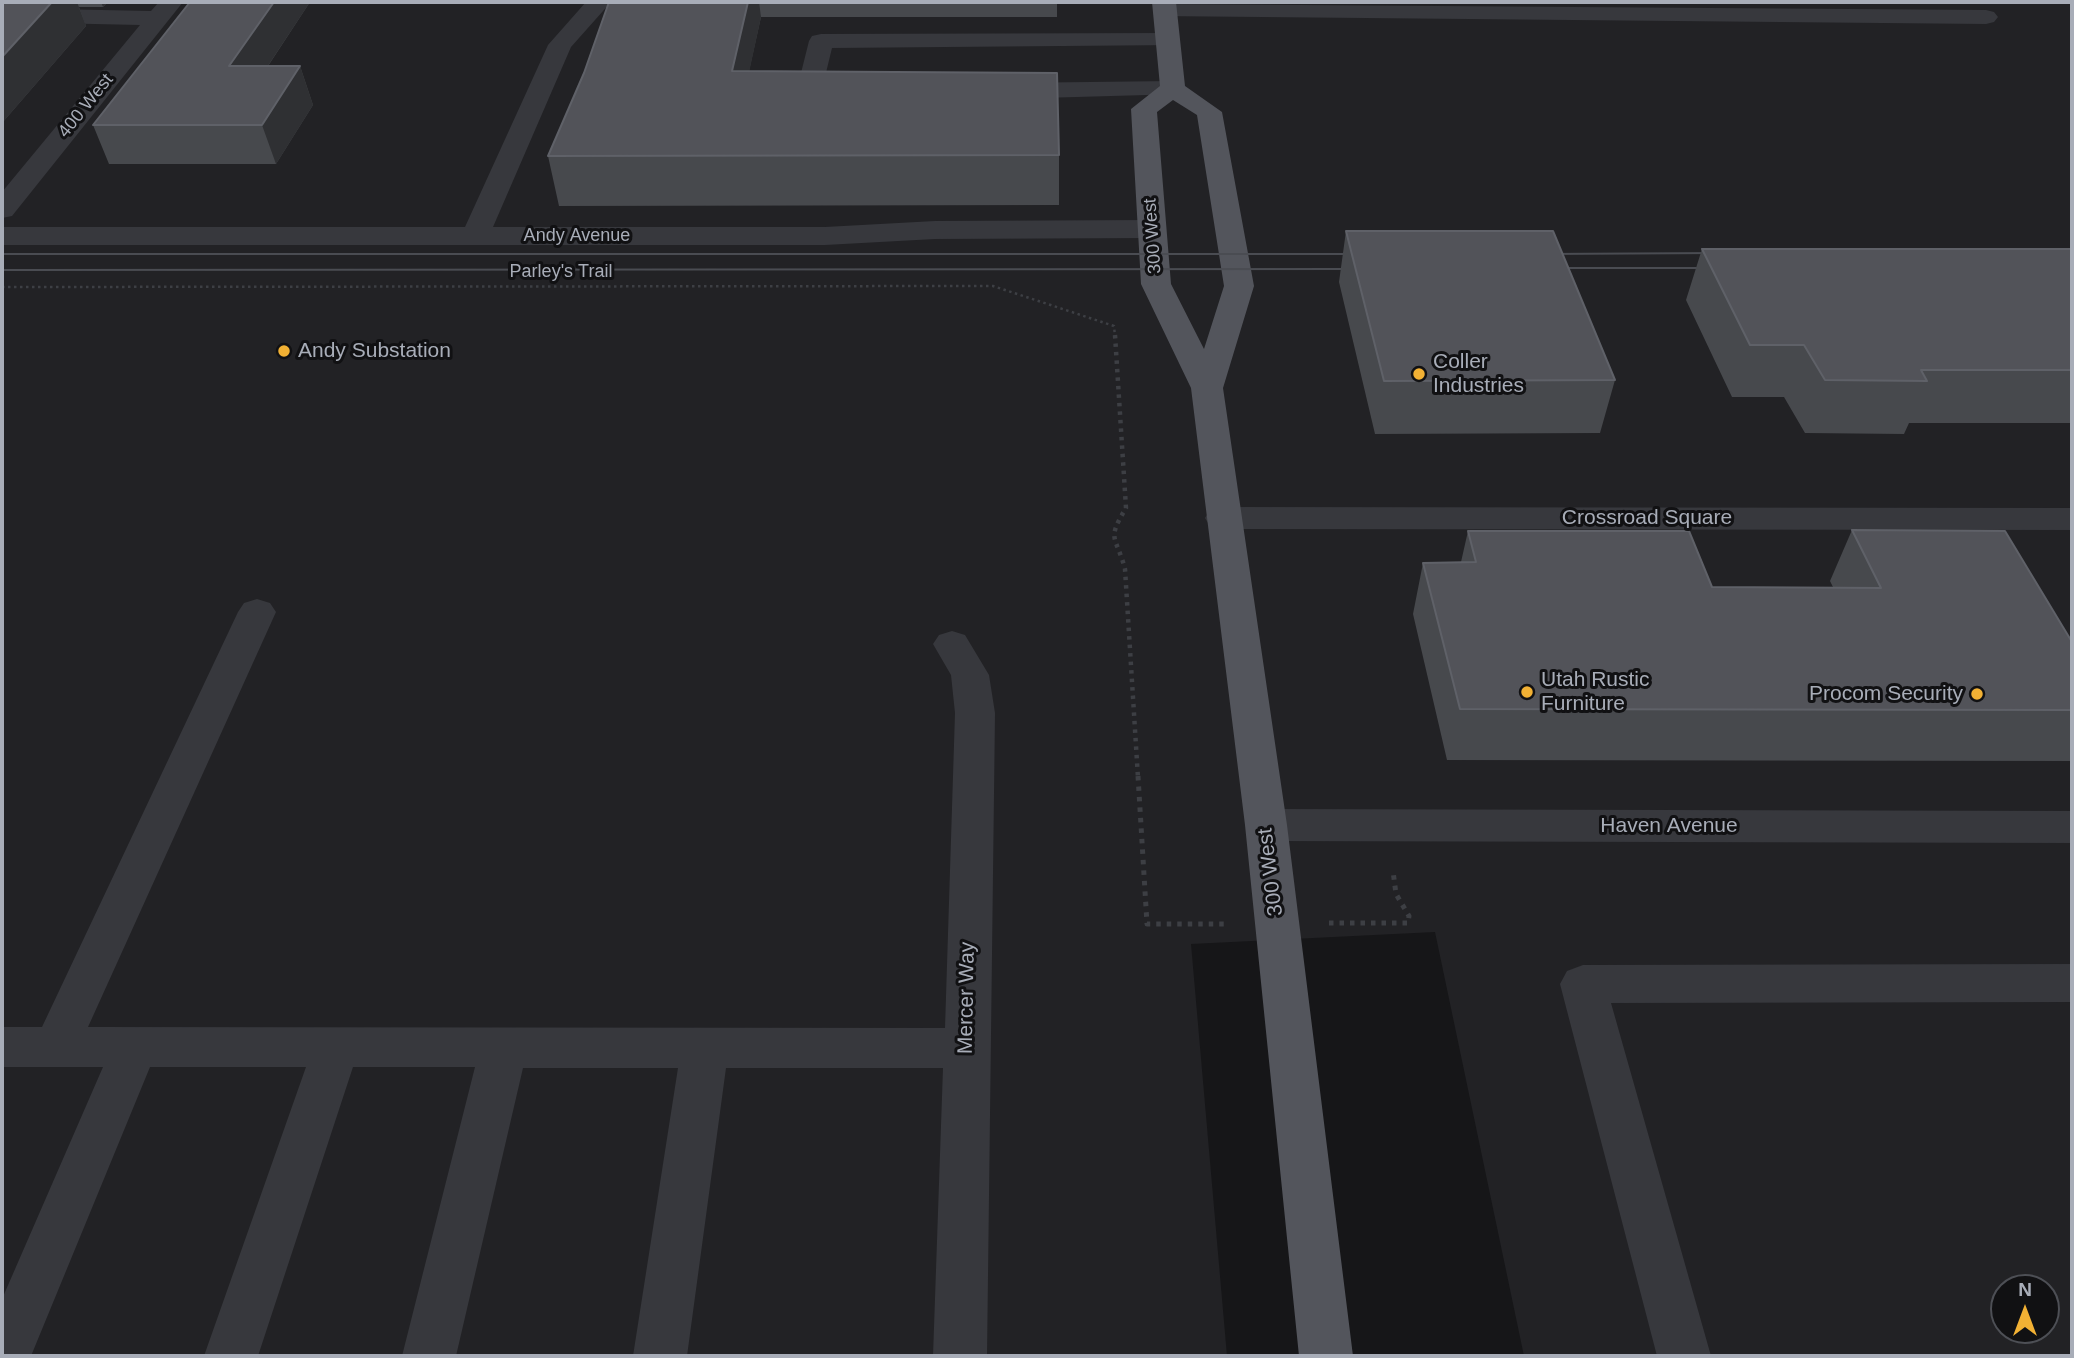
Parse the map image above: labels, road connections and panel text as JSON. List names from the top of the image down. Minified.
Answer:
{"streets":{"main road":["300 West"],"street":["400 West","Andy Avenue","Crossroad Square","Haven Avenue","Mercer Way"],"path":["Parley's Trail"]},"crossings":[["Andy Avenue","300 West"],["300 West","Crossroad Square"],["300 West","Haven Avenue"]],"places":["Andy Substation","Coller Industries","Utah Rustic Furniture","Procom Security"],"north":"top"}
